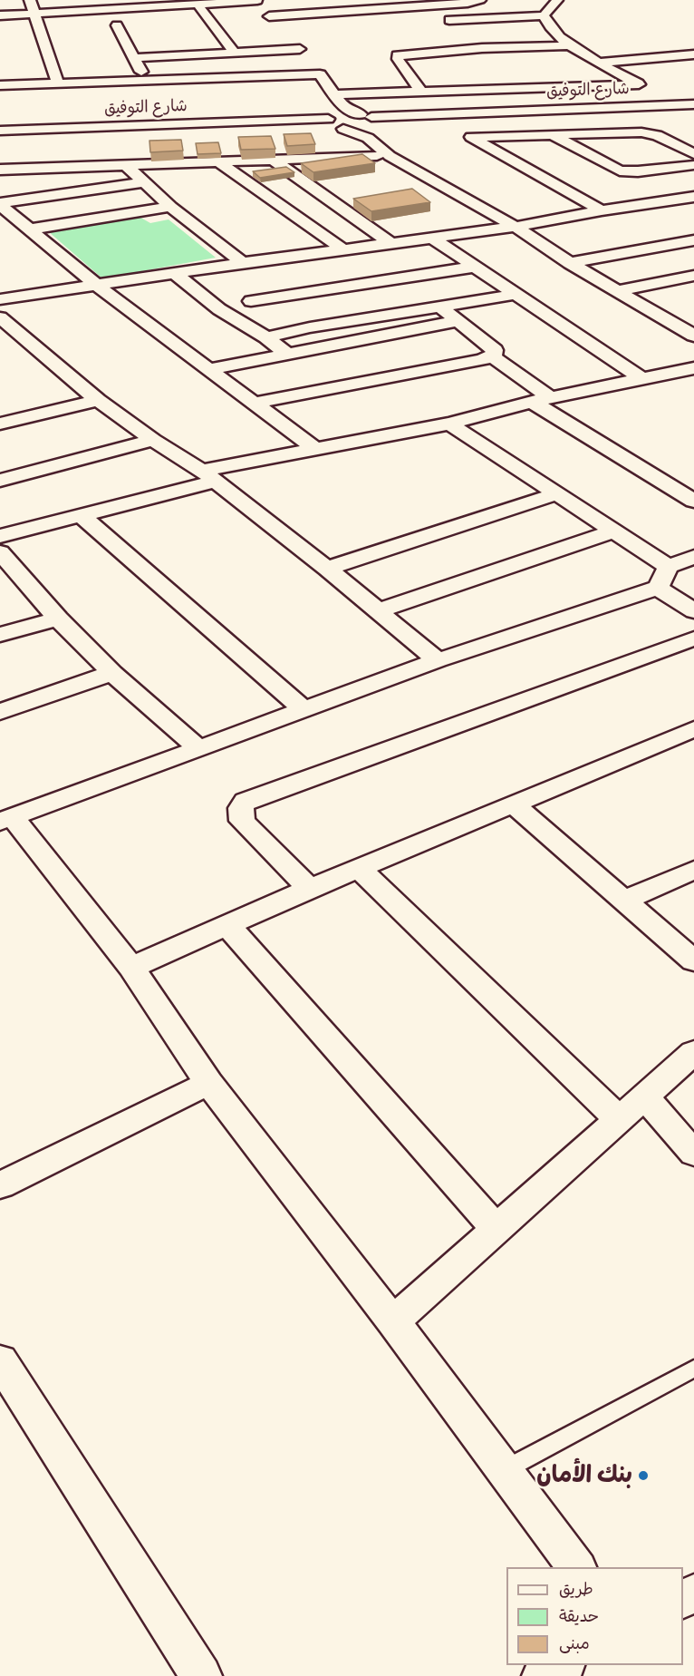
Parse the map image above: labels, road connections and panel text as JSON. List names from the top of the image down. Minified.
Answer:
{"streets":{"street":["شارع التوفيق"]},"places":["بنك الأمان"],"legend":["طريق","حديقة","مبنى"]}
